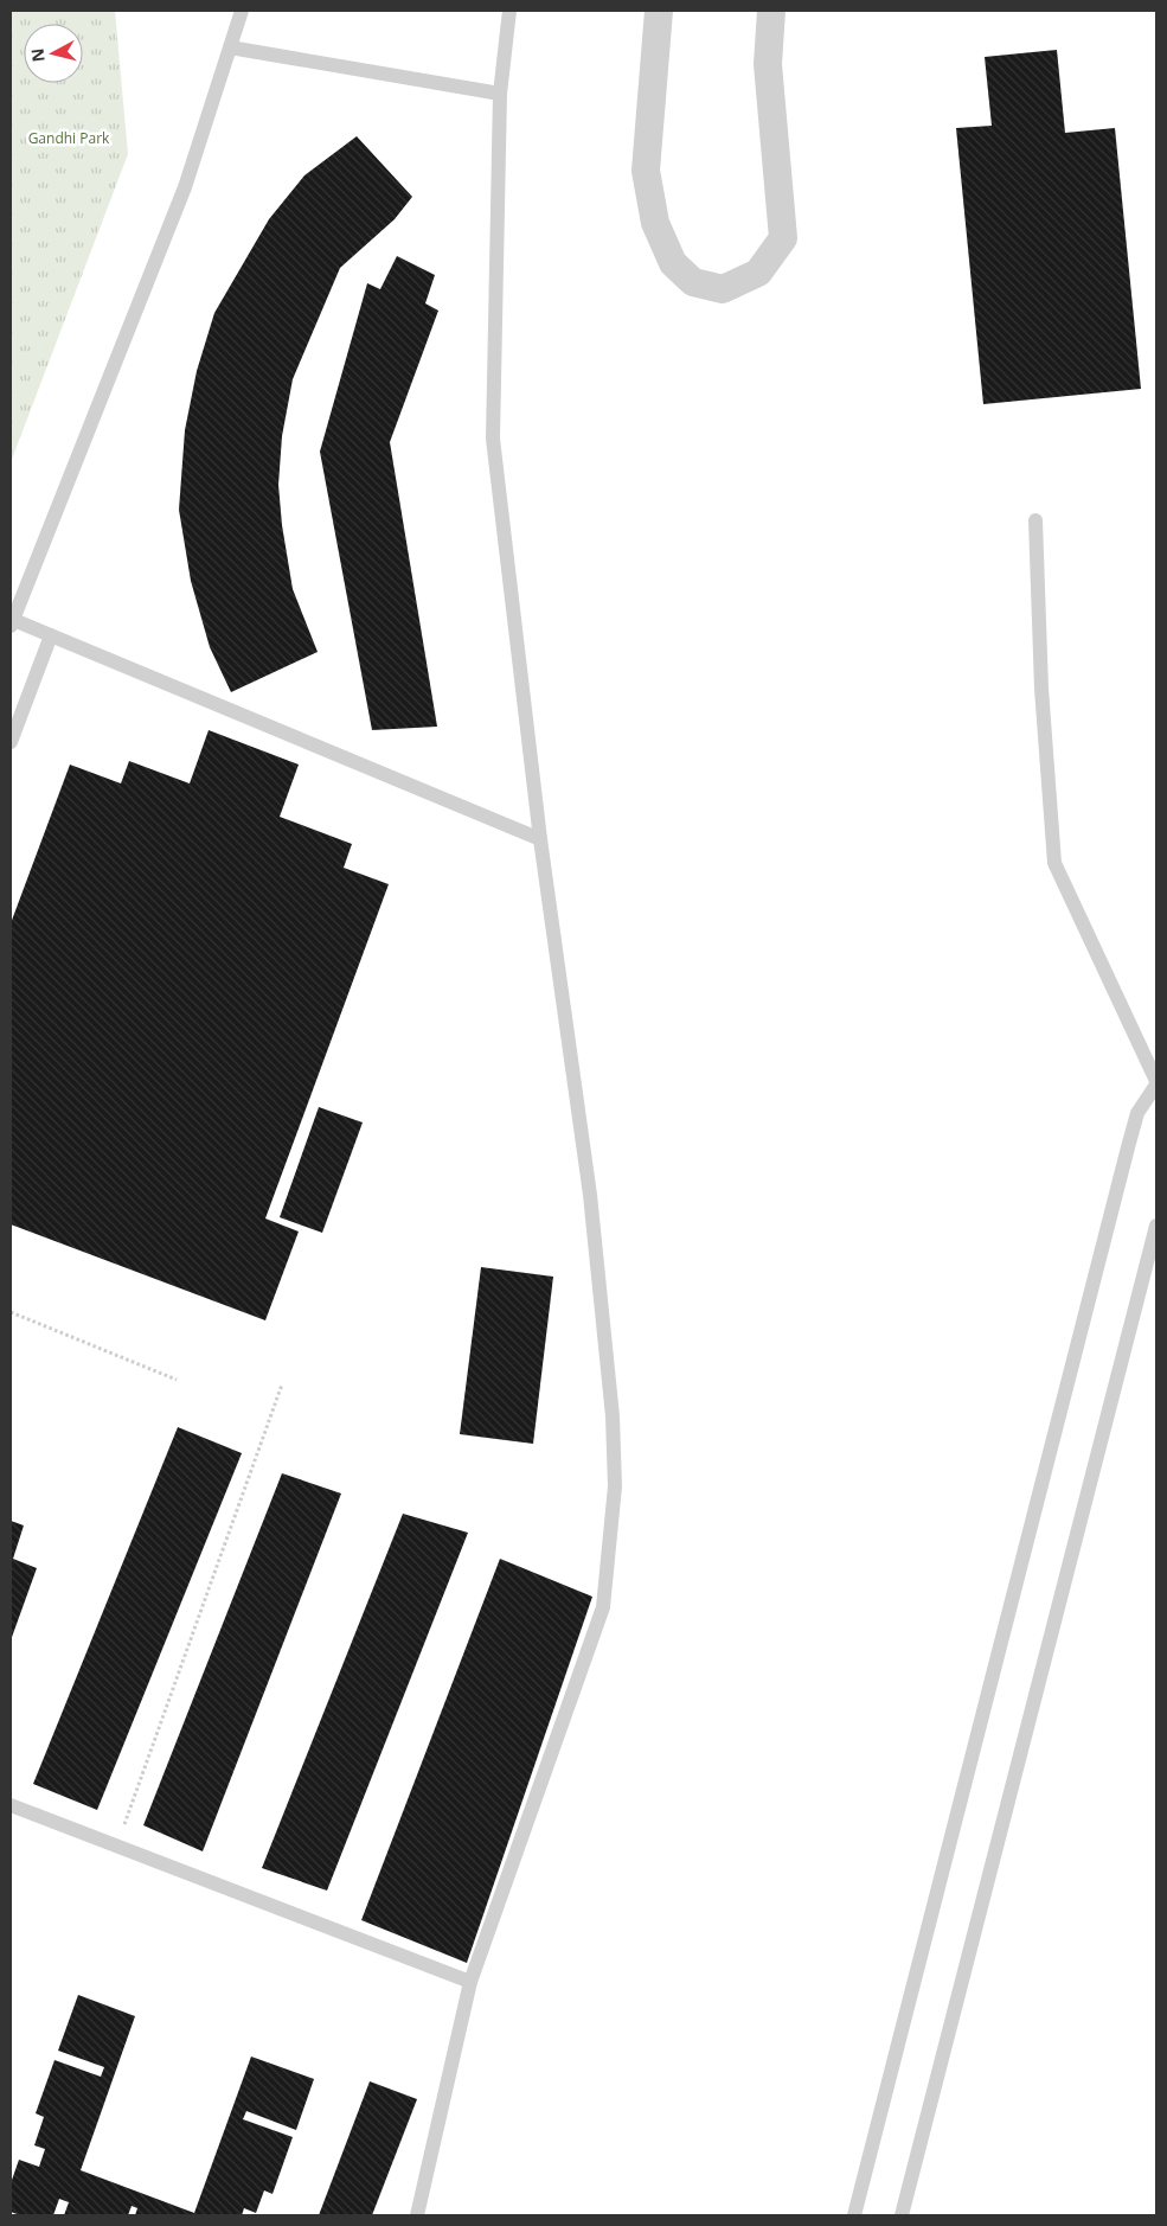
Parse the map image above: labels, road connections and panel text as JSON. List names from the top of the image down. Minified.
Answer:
{"parks":["Gandhi Park"],"north":"left"}
